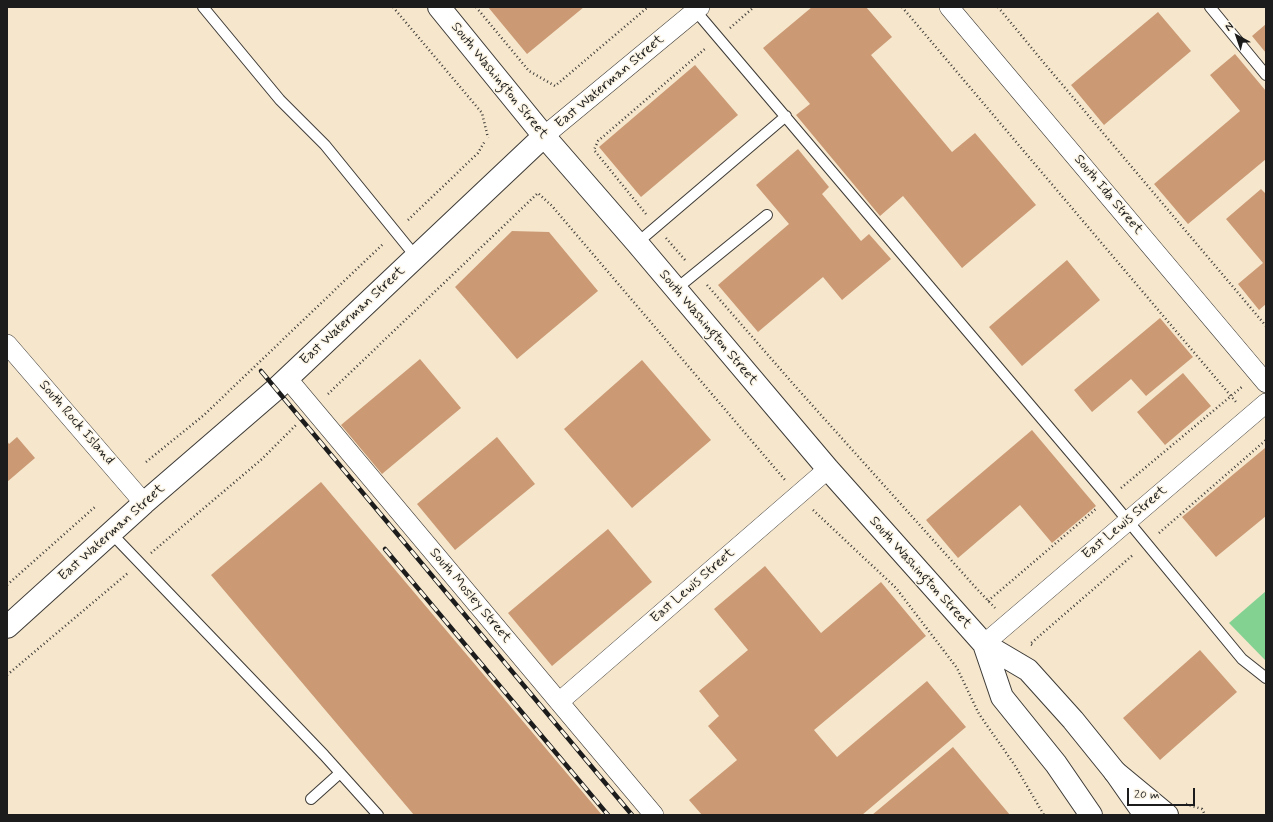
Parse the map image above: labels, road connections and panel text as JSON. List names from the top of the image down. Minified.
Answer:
{"streets":{"main road":["South Washington Street","East Waterman Street"],"street":["South Ida Street","South Rock Island","East Lewis Street","South Mosley Street"]},"crossings":[["South Washington Street","East Waterman Street"],["South Washington Street","East Lewis Street"],["East Waterman Street","South Rock Island"],["East Waterman Street","South Mosley Street"],["East Lewis Street","South Mosley Street"]],"scale_bar":"20 m","north":"top left"}
